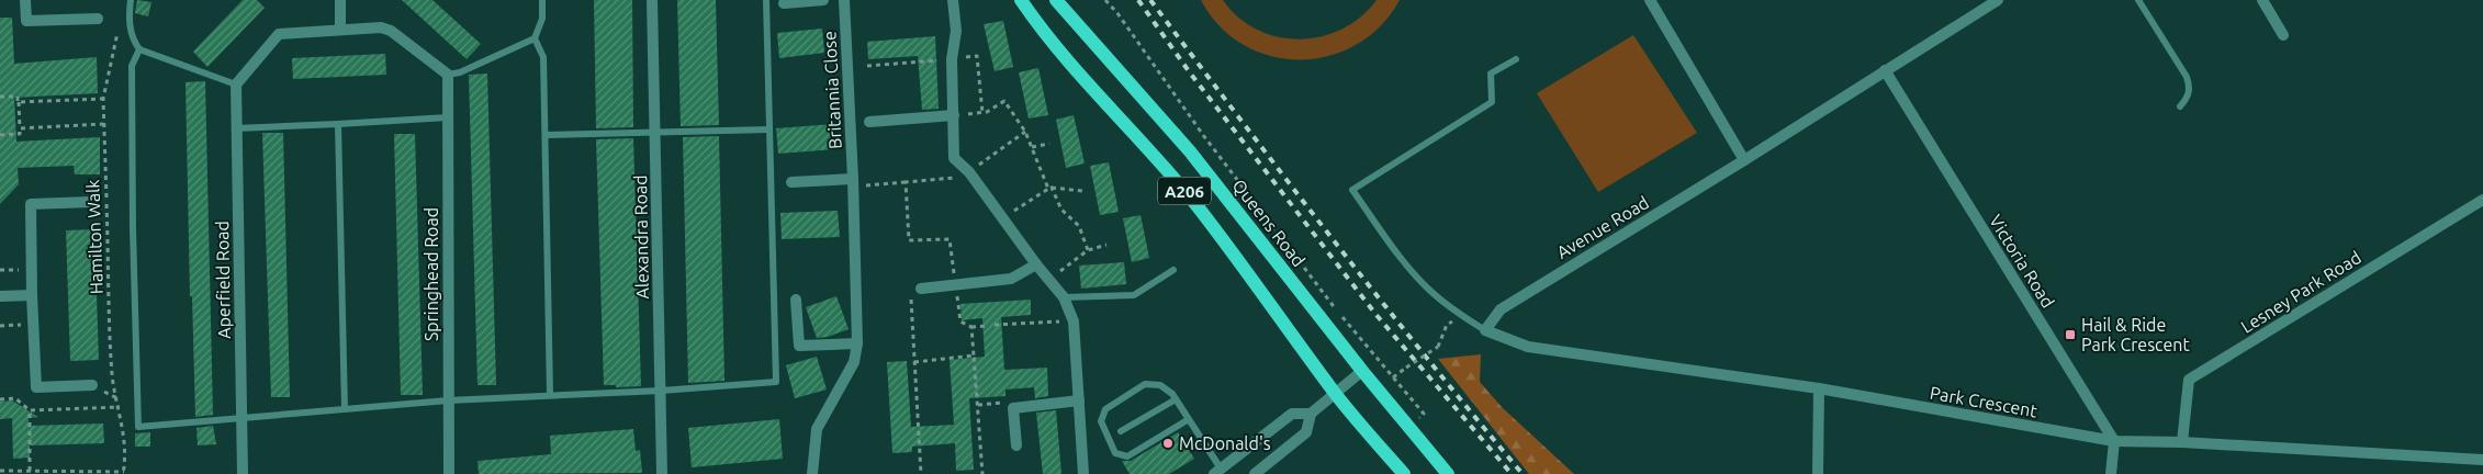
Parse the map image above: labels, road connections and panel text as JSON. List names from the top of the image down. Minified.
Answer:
{"streets":{"main road":["A206","Queens Road"],"street":["Britannia Close","Avenue Road","Alexandra Road","Victoria Road","Springhead Road","Aperfield Road","Lesney Park Road","Park Crescent"],"path":["Hamilton Walk"]},"crossings":[["Avenue Road","Victoria Road"],["Avenue Road","Park Crescent"],["Victoria Road","Park Crescent"],["Lesney Park Road","Park Crescent"]],"places":{"transit":["Hail & Ride Park Crescent"],"other":["McDonald's"]}}
